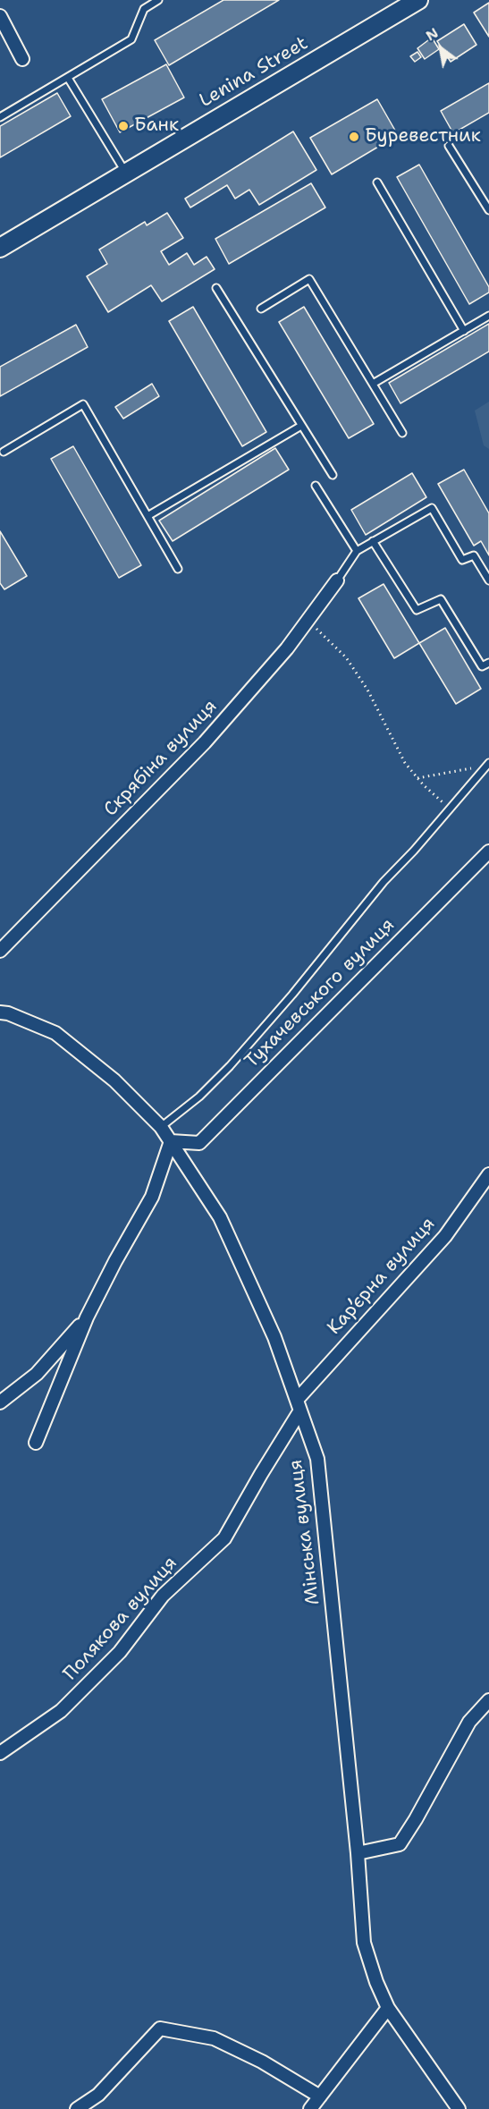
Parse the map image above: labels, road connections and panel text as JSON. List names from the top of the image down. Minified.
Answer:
{"streets":{"street":["Lenina Street","Скрябіна вулиця","Тухачевського вулиця","Кар’єрна вулиця","Мінська вулиця","Полякова вулиця"]},"crossings":[["Тухачевського вулиця","Мінська вулиця"],["Кар’єрна вулиця","Мінська вулиця"],["Кар’єрна вулиця","Полякова вулиця"],["Мінська вулиця","Полякова вулиця"]],"places":["Банк","Буревестник"],"north":"top left"}
